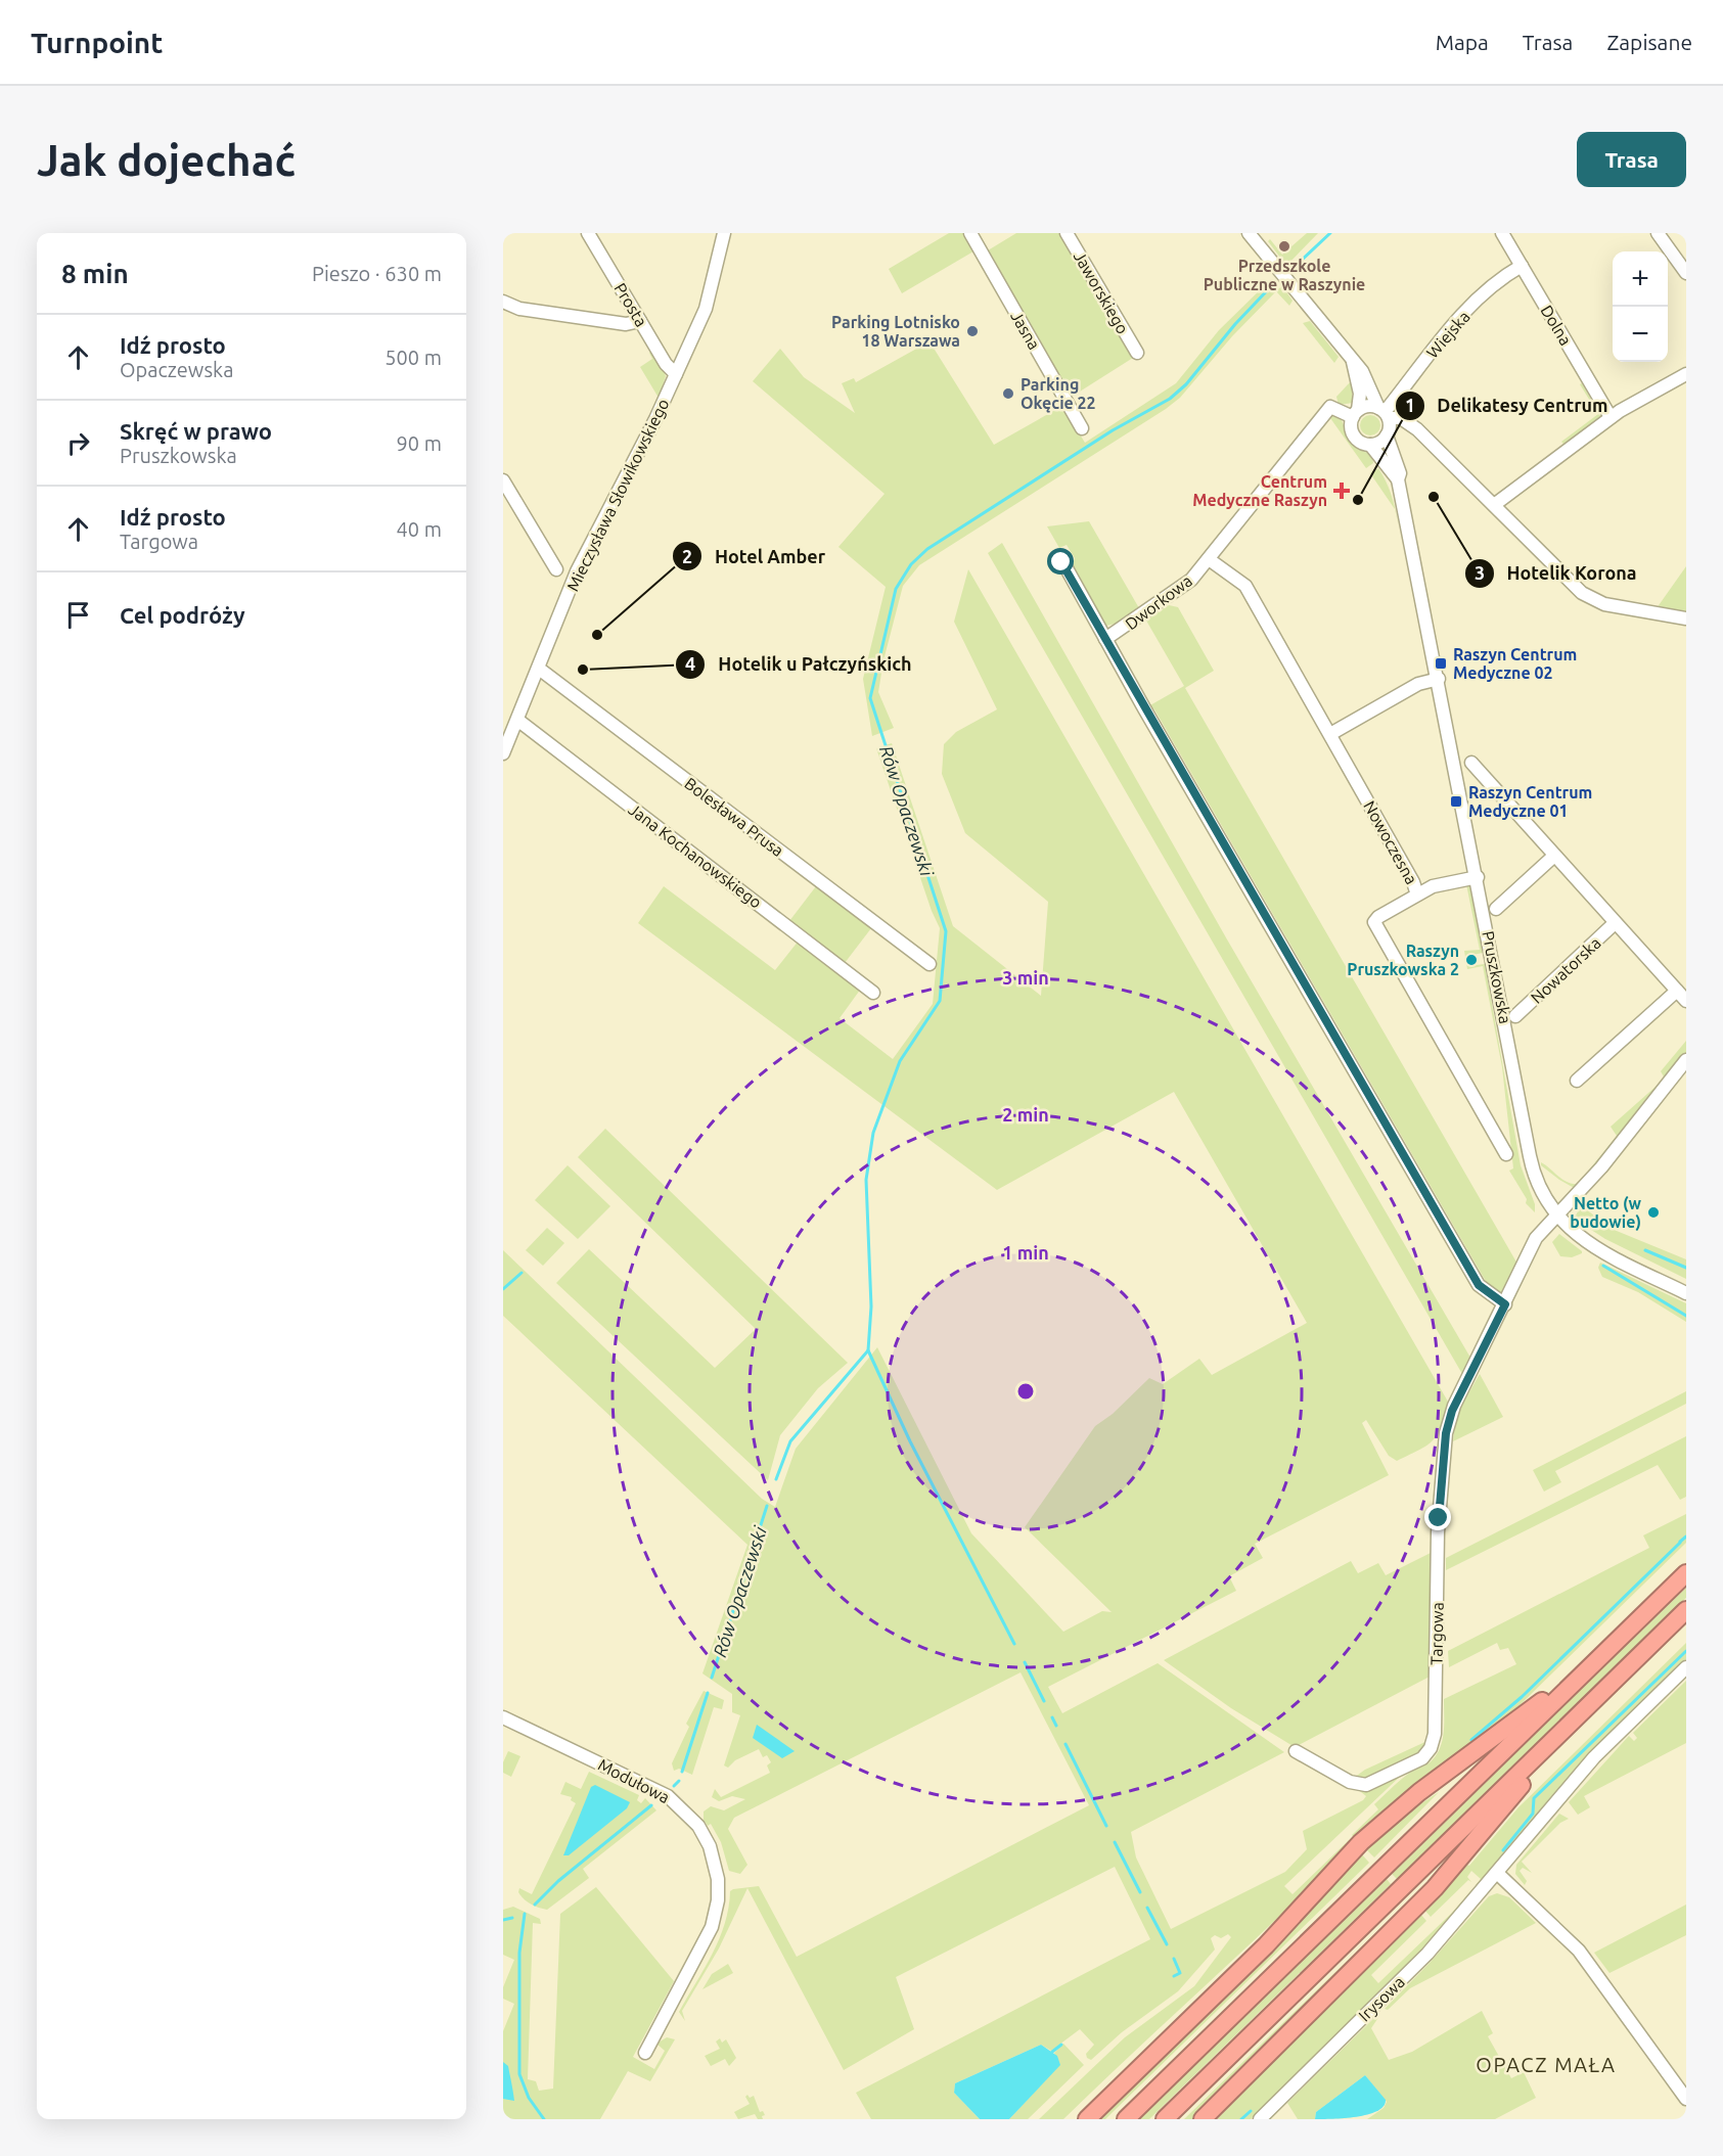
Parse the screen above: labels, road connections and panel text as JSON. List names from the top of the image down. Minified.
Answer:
{"streets":{"street":["Jaworskiego","Prosta","Dolna","Jasna","Wiejska","Mieczysława Słowikowskiego","Dworkowa","Bolesława Prusa","Nowoczesna","Jana Kochanowskiego","Nowatorska","Pruszkowska","Targowa","Modułowa","Irysowa"]},"crossings":[["Prosta","Mieczysława Słowikowskiego"],["Dolna","Wiejska"],["Wiejska","Dworkowa"],["Wiejska","Pruszkowska"],["Mieczysława Słowikowskiego","Bolesława Prusa"],["Mieczysława Słowikowskiego","Jana Kochanowskiego"],["Dworkowa","Nowoczesna"],["Dworkowa","Pruszkowska"]],"districts":["OPACZ MAŁA"],"water":["Rów Opaczewski"],"places":{"other":["Przedszkole Publiczne w Raszynie","Parking Lotnisko 18 Warszawa","Parking Okęcie 22","Hotelik Korona","Delikatesy Centrum","Hotel Amber","Hotelik u Pałczyńskich","Raszyn Pruszkowska 2","Netto (w budowie)"],"health":["Centrum Medyczne Raszyn"],"transit":["Raszyn Centrum Medyczne 02","Raszyn Centrum Medyczne 01"]},"page":{"header":"Turnpoint","nav":["Mapa","Trasa","Zapisane"],"buttons":"Trasa","title":"Jak dojechać","heading":["8 min","Pieszo · 630 m"],"map_buttons":["+","−"],"list":[["Idź prosto","Opaczewska","500 m"],["Skręć w prawo","Pruszkowska","90 m"],["Idź prosto","Targowa","40 m"],"Cel podróży"]},"rings":["3 min","2 min","1 min"]}
